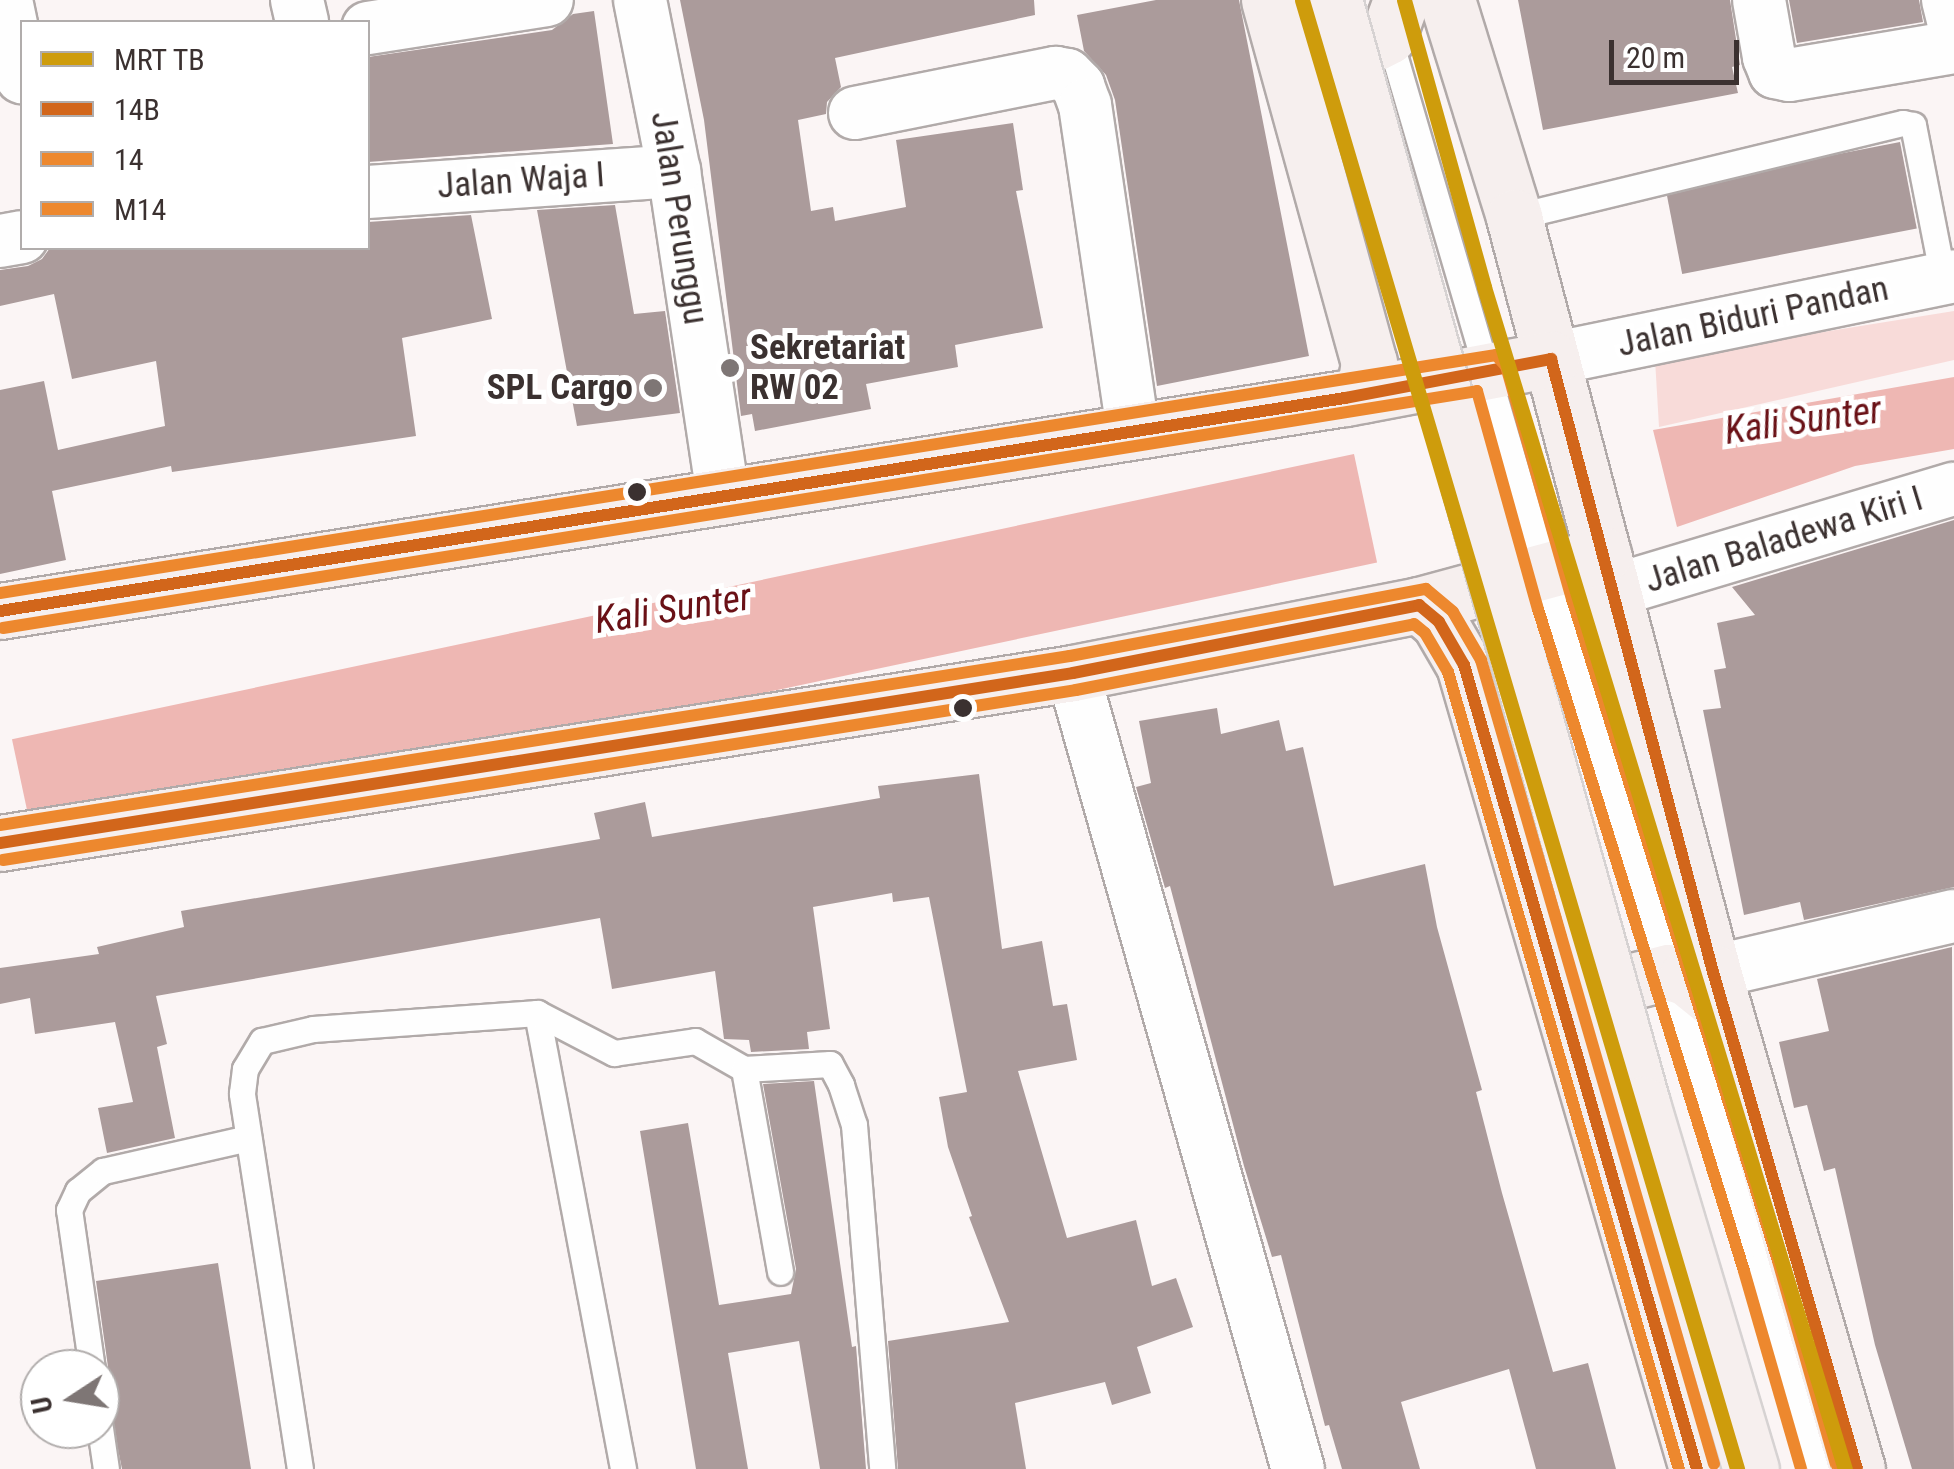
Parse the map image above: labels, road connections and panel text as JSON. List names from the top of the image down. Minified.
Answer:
{"streets":{"street":["Jalan Waja I","Jalan Perunggu","Jalan Biduri Pandan","Jalan Baladewa Kiri I"]},"crossings":[["Jalan Waja I","Jalan Perunggu"]],"water":["Kali Sunter"],"places":["Sekretariat RW 02","SPL Cargo"],"lines":["metro line TB","transit line M14","transit line 14B","transit line 14"],"legend":["MRT TB","14B","14","M14"],"scale_bar":"20 m","north":"left"}
